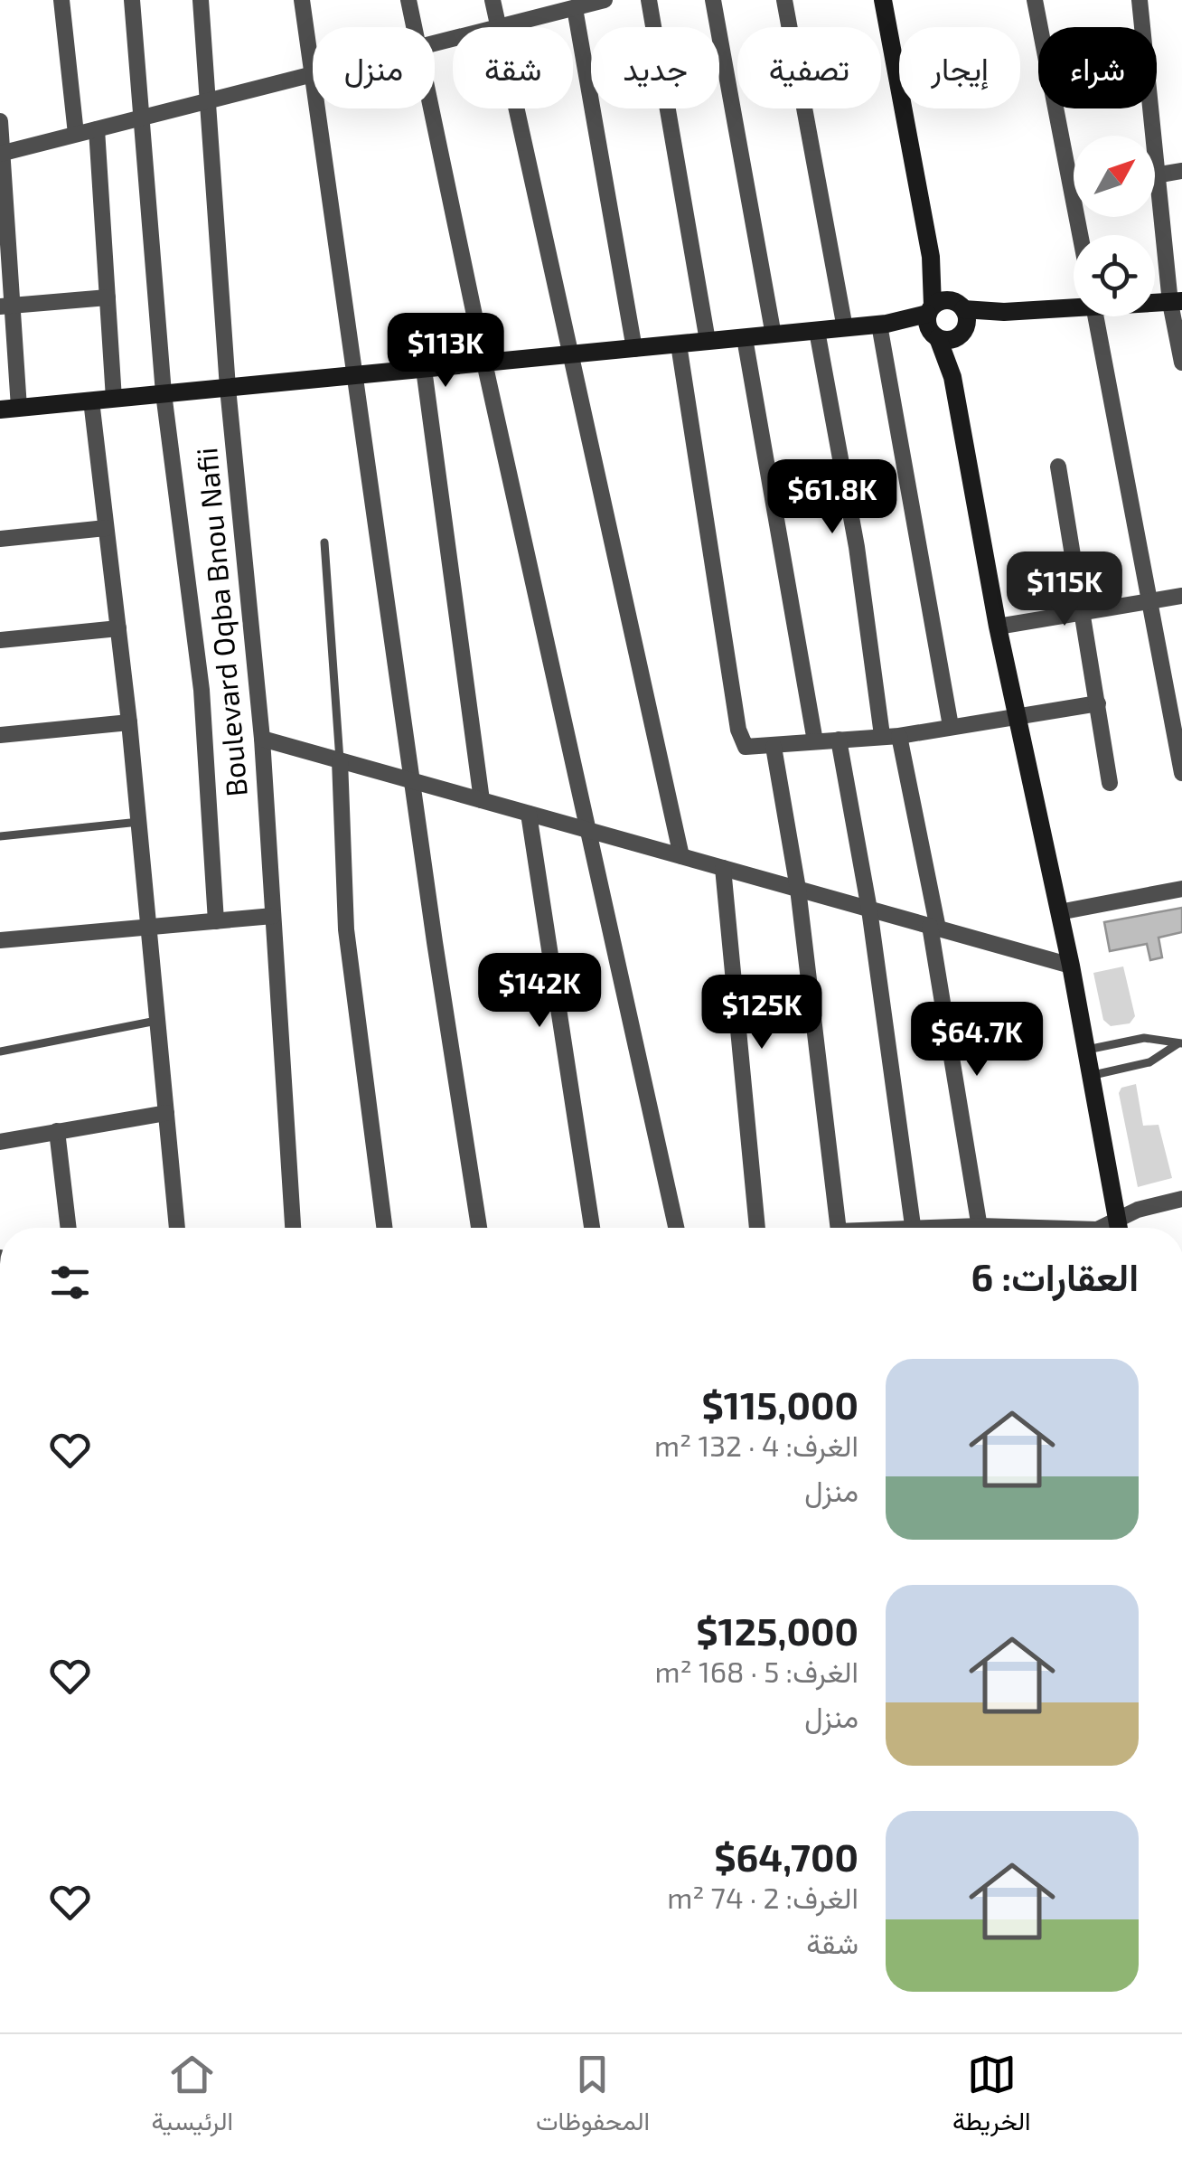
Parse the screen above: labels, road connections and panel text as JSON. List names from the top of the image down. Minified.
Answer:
{"streets":{"street":["Boulevard Oqba Bnou Nafii"]},"north":"top right","page":{"chip":["شراء","إيجار","تصفية","جديد","شقة","منزل"],"price":["$113K","$61.8K","$115K","$142K","$125K","$64.7K"],"heading":"العقارات: 6","list":[{"name":"$115,000","note":"الغرف: 4 · 132 m² · منزل"},{"name":"$125,000","note":"الغرف: 5 · 168 m² · منزل"},{"name":"$64,700","note":"الغرف: 2 · 74 m² · شقة"}],"tabs":["الخريطة","المحفوظات","الرئيسية"]}}
